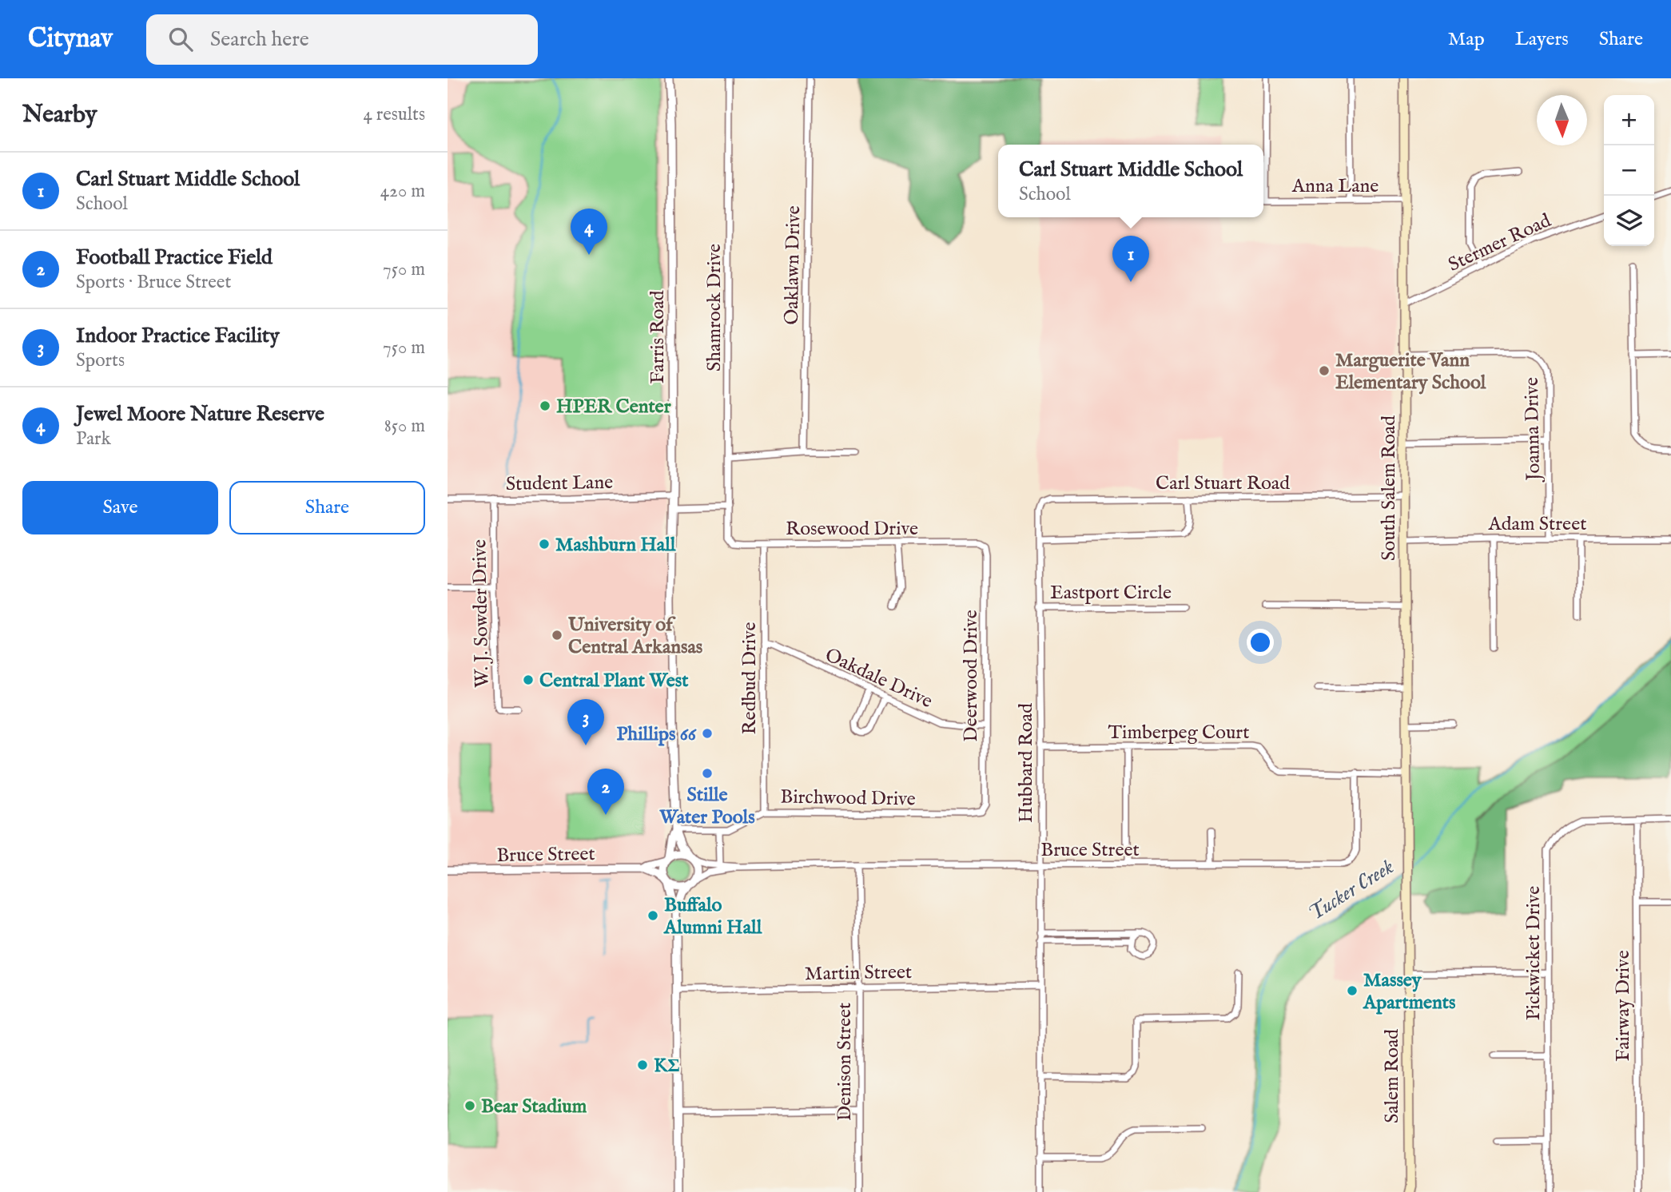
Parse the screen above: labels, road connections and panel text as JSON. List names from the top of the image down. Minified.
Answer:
{"streets":{"main road":["South Salem Road","Salem Road"],"street":["Anna Lane","Stermer Road","Oaklawn Drive","Shamrock Drive","Farris Road","Joanna Drive","Student Lane","Carl Stuart Road","Adam Street","Rosewood Drive","Eastport Circle","W. J. Sowder Drive","Deerwood Drive","Oakdale Drive","Redbud Drive","Timberpeg Court","Hubbard Road","Birchwood Drive","Bruce Street","Pickwicket Drive","Martin Street","Fairway Drive","Denison Street"]},"crossings":[["Anna Lane","South Salem Road"],["Stermer Road","South Salem Road"],["Shamrock Drive","Rosewood Drive"],["Farris Road","Student Lane"],["Farris Road","Birchwood Drive"],["Farris Road","Bruce Street"],["Joanna Drive","South Salem Road"],["Joanna Drive","Adam Street"],["Student Lane","W. J. Sowder Drive"],["Carl Stuart Road","South Salem Road"],["Carl Stuart Road","Hubbard Road"],["South Salem Road","Adam Street"],["South Salem Road","Timberpeg Court"],["South Salem Road","Salem Road"],["Rosewood Drive","Deerwood Drive"],["Rosewood Drive","Redbud Drive"],["Eastport Circle","Hubbard Road"],["Deerwood Drive","Oakdale Drive"],["Deerwood Drive","Birchwood Drive"],["Oakdale Drive","Redbud Drive"],["Redbud Drive","Birchwood Drive"],["Timberpeg Court","Hubbard Road"],["Timberpeg Court","Bruce Street"],["Hubbard Road","Bruce Street"],["Hubbard Road","Martin Street"],["Bruce Street","Denison Street"],["Pickwicket Drive","Fairway Drive"],["Martin Street","Denison Street"]],"water":["Tucker Creek"],"places":["Marguerite Vann Elementary School","HPER Center","Mashburn Hall","University of Central Arkansas","Central Plant West","Phillips 66","Stille Water Pools","Buffalo Alumni Hall","Massey Apartments","KΣ","Bear Stadium"],"north":"bottom","page":{"header":"Citynav","search":"Search here","nav":["Map","Layers","Share"],"heading":["Nearby","4 results"],"map_buttons":["+","−"],"popup":["Carl Stuart Middle School","School"],"list":[{"mark":"1","name":"Carl Stuart Middle School","note":"School","value":"420 m"},{"mark":"2","name":"Football Practice Field","note":"Sports · Bruce Street","value":"750 m"},{"mark":"3","name":"Indoor Practice Facility","note":"Sports","value":"750 m"},{"mark":"4","name":"Jewel Moore Nature Reserve","note":"Park","value":"850 m"}],"pins":["4","1","3","2"],"buttons":["Save","Share"]}}
